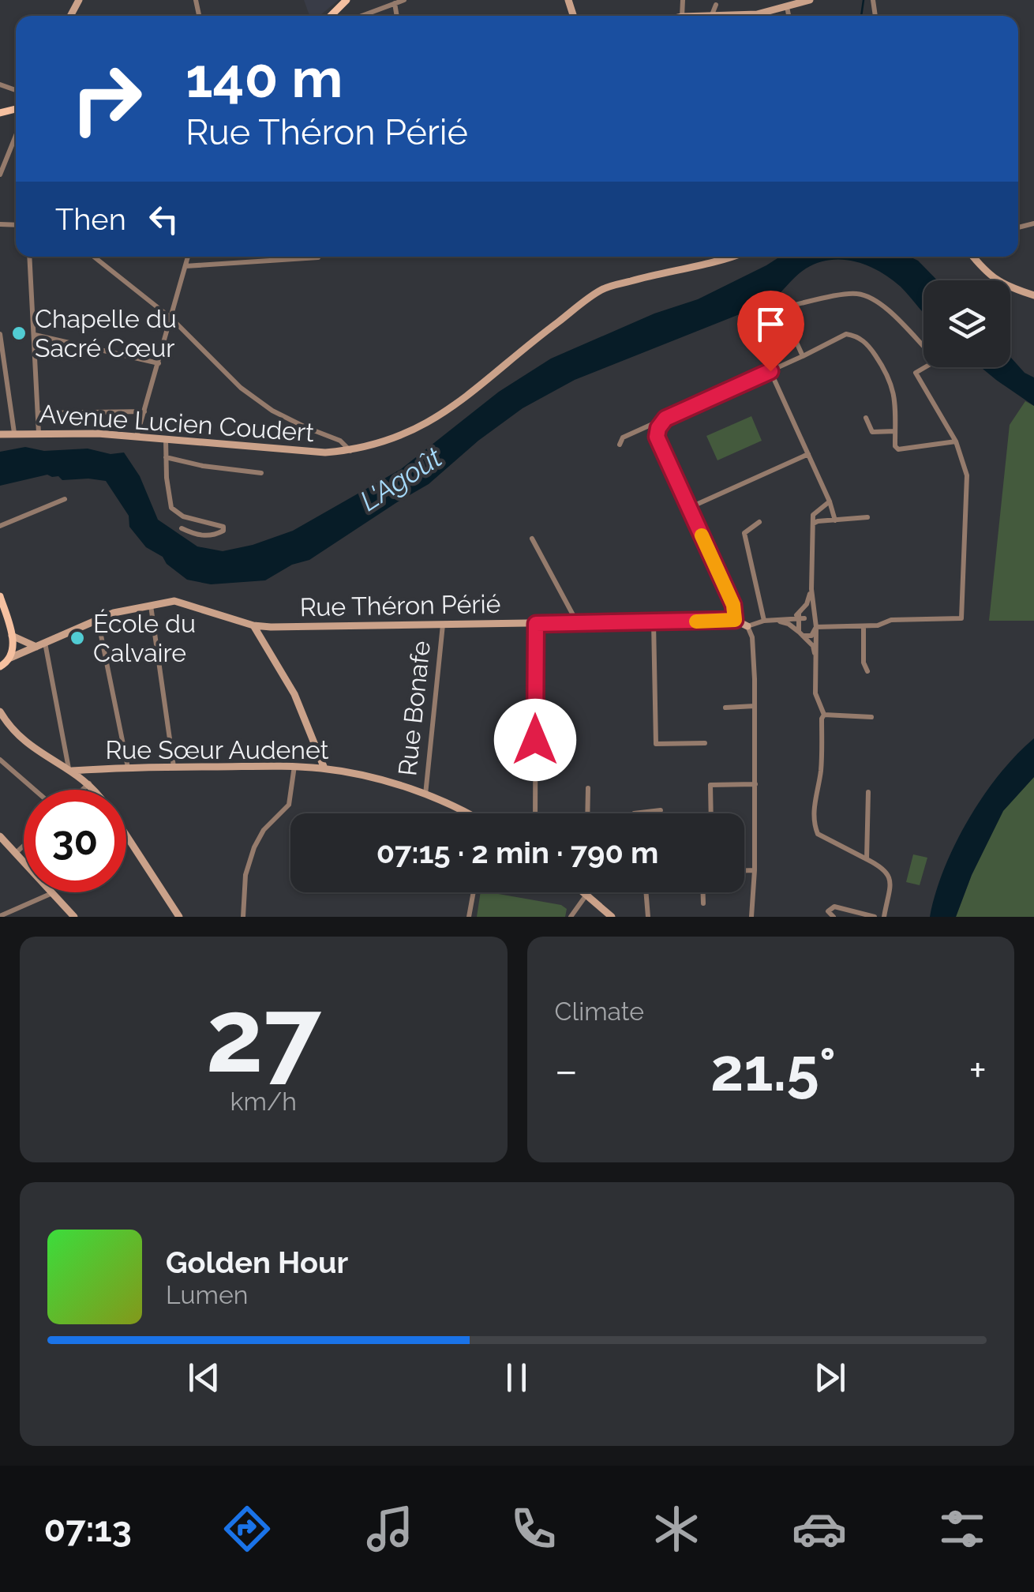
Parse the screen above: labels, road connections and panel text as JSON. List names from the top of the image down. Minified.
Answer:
{"streets":{"street":["Avenue Lucien Coudert","Rue Théron Périé","Rue Bonafe","Rue Sœur Audenet"]},"crossings":[["Rue Théron Périé","Rue Bonafe"],["Rue Bonafe","Rue Sœur Audenet"]],"water":["L'Agoût"],"places":["Chapelle du Sacré Cœur","École du Calvaire"],"page":{"turn":["140 m","Rue Théron Périé"],"then":"Then","limit":"30","trip":"07:15 · 2 min · 790 m","tile":[["27","km/h"],"Climate"],"heat":["−","21.5°","+"],"song":["Golden Hour","Lumen"],"tabs":"07:13"}}
